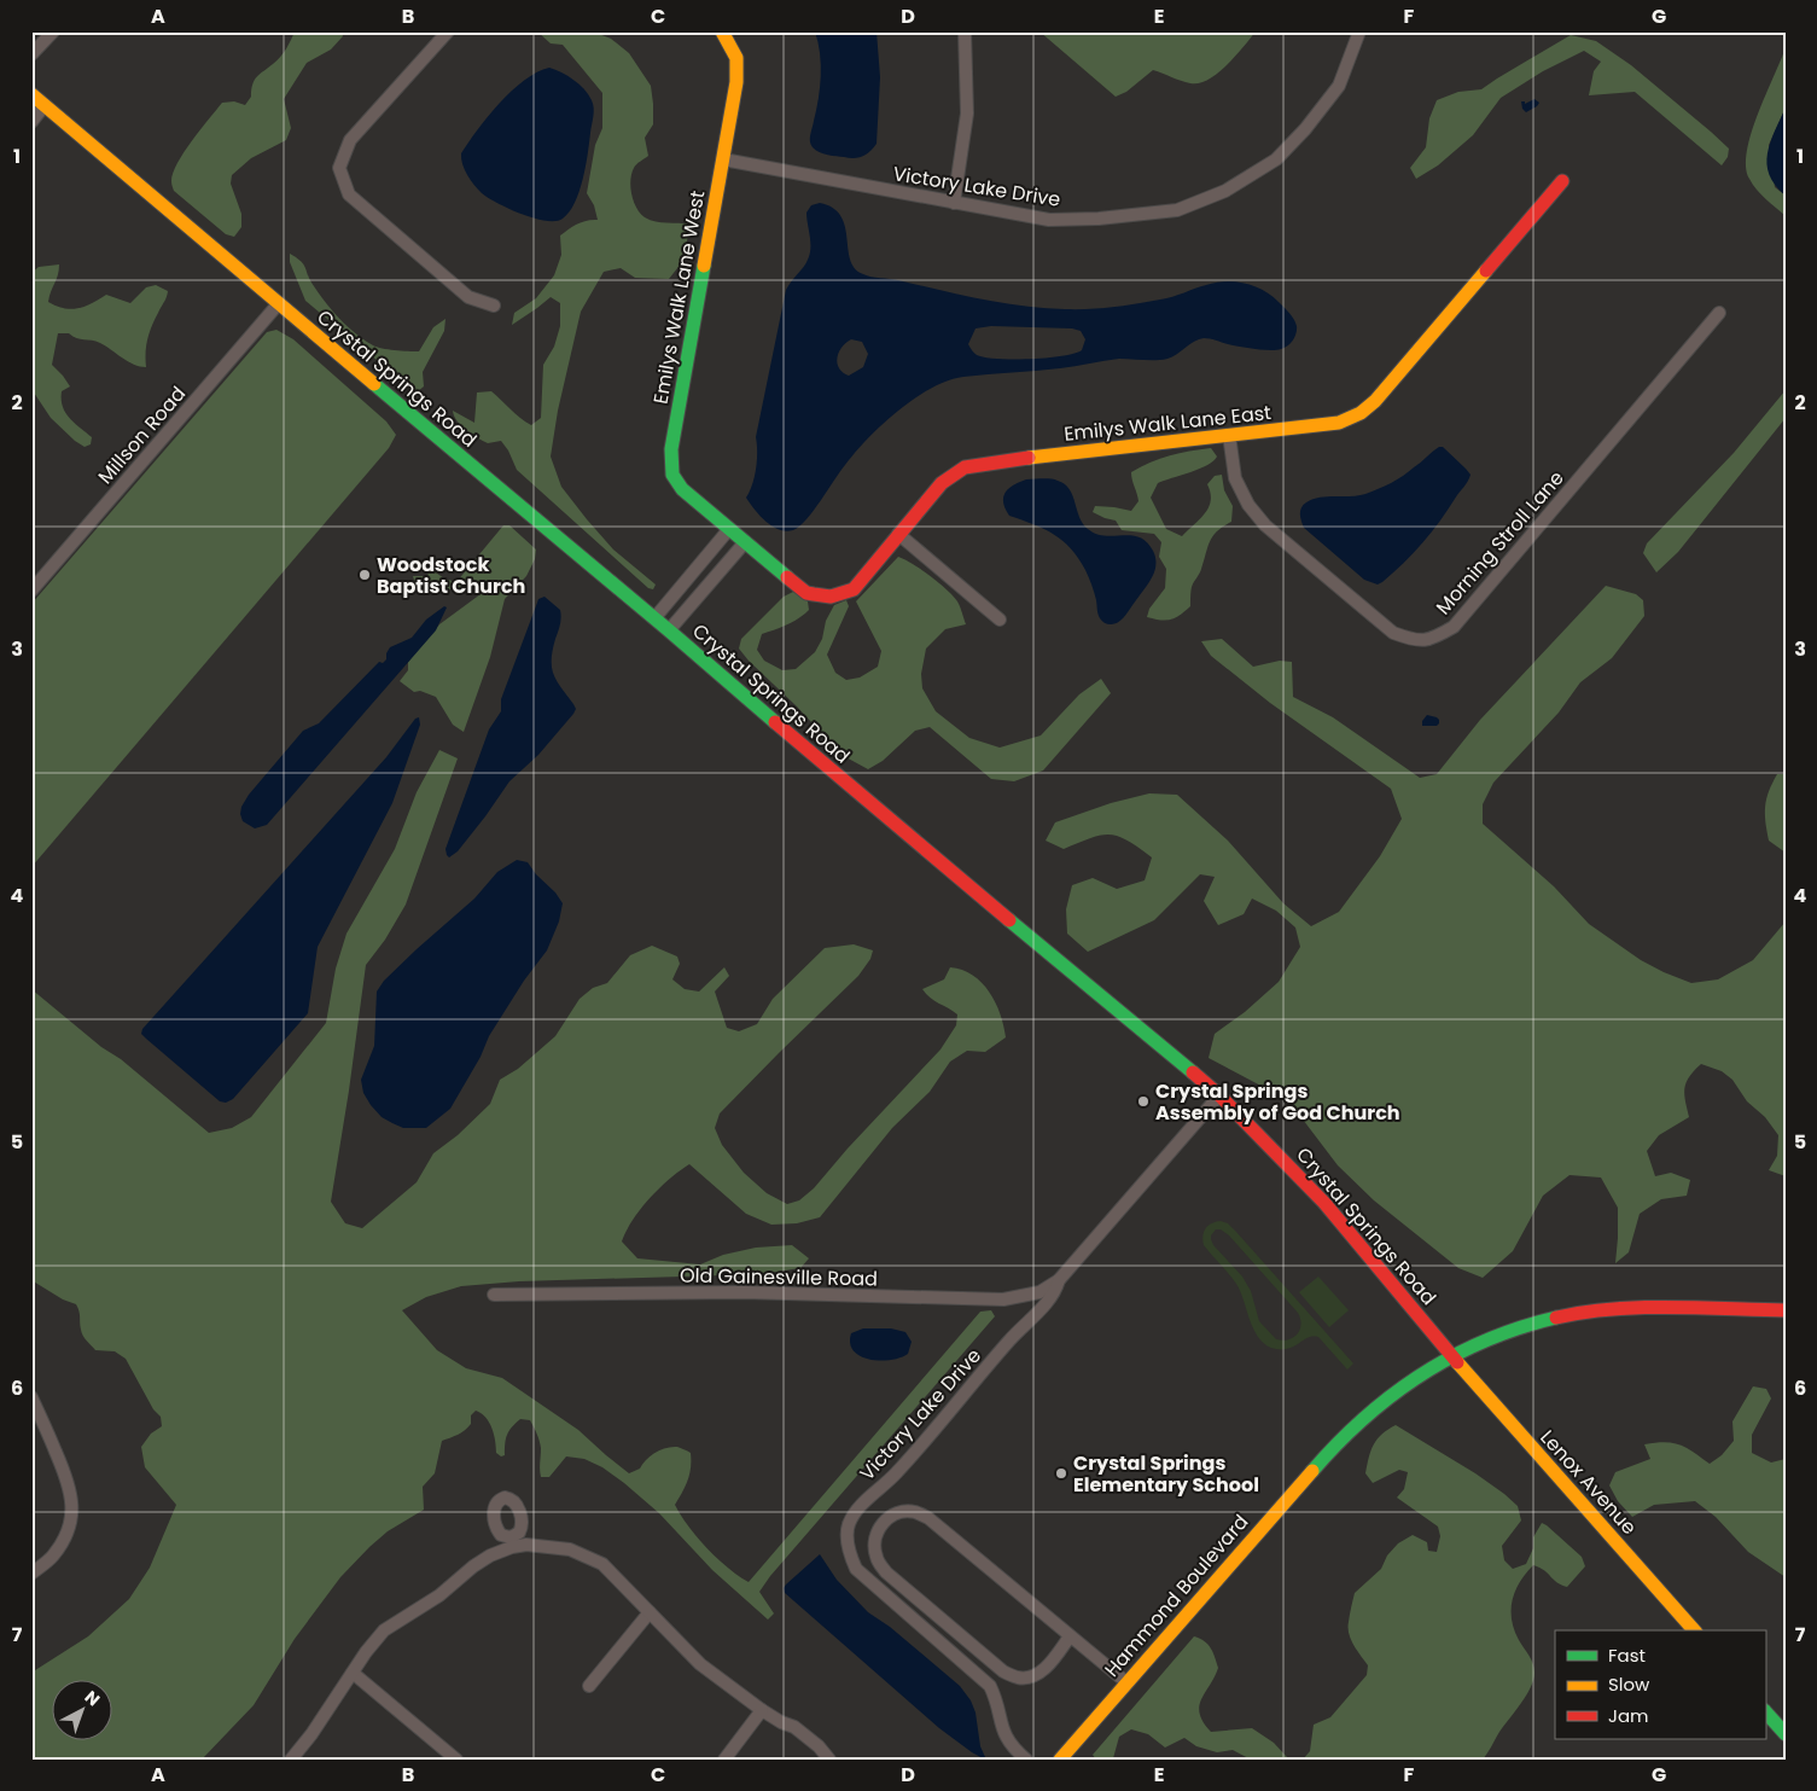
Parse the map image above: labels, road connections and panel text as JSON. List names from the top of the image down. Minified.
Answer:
{"streets":{"street":["Victory Lake Drive","Emilys Walk Lane West","Crystal Springs Road","Emilys Walk Lane East","Millson Road","Morning Stroll Lane","Old Gainesville Road","Lenox Avenue","Hammond Boulevard"]},"crossings":[["Victory Lake Drive","Emilys Walk Lane West"],["Victory Lake Drive","Crystal Springs Road"],["Victory Lake Drive","Old Gainesville Road"],["Emilys Walk Lane West","Emilys Walk Lane East"],["Crystal Springs Road","Millson Road"],["Crystal Springs Road","Lenox Avenue"],["Crystal Springs Road","Hammond Boulevard"],["Emilys Walk Lane East","Morning Stroll Lane"],["Lenox Avenue","Hammond Boulevard"]],"places":["Woodstock Baptist Church","Crystal Springs Assembly of God Church","Crystal Springs Elementary School"],"legend":["Fast","Slow","Jam"],"north":"top right","grid":{"columns":["A","B","C","D","E","F","G"],"rows":["1","2","3","4","5","6","7"]}}
